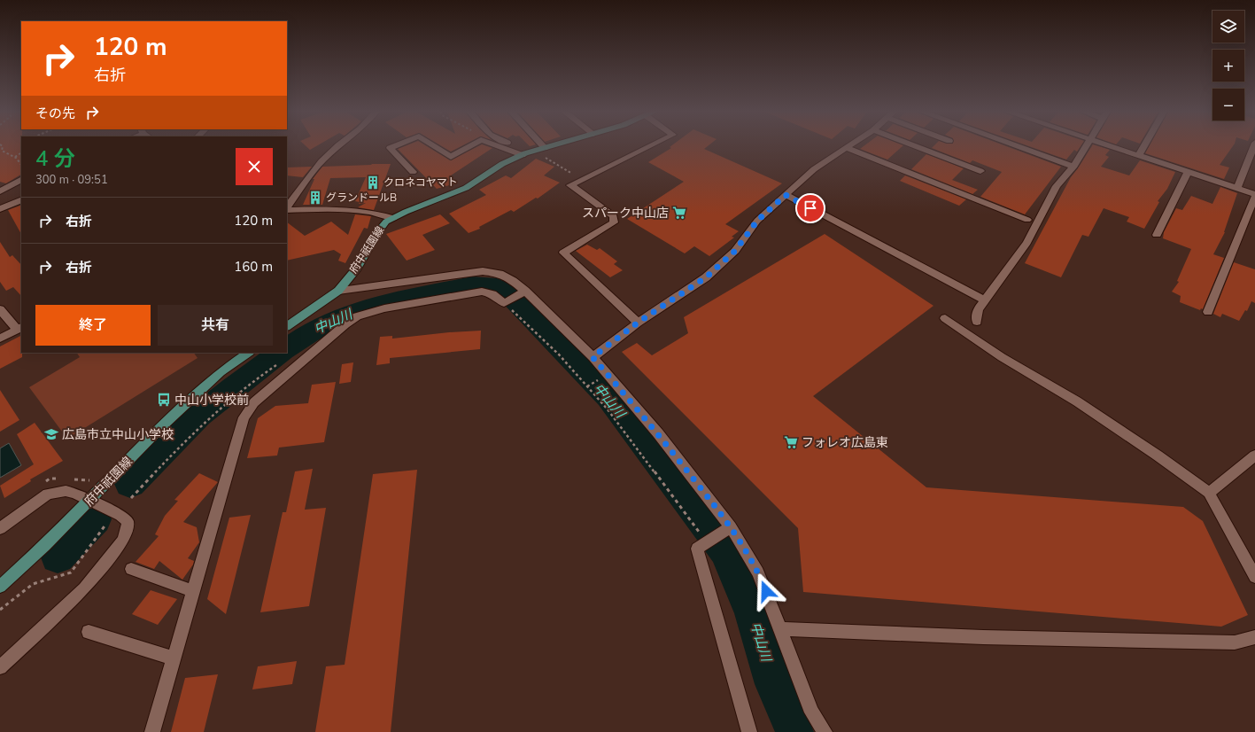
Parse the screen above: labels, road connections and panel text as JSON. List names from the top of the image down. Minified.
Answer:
{"streets":{"main road":["府中祇園線"]},"water":["中山川"],"places":{"building":["クロネコヤマト","グランドールB"],"supermarket":["スパーク中山店","フォレオ広島東"],"bus stop":["中山小学校前"],"school or university":["広島市立中山小学校"]},"page":{"map_buttons":["+","−"],"turn":["120 m","右折"],"then":"その先","heading":["4 分","300 m · 09:51"],"list":[{"name":"右折","value":"120 m"},{"name":"右折","value":"160 m"}],"buttons":["終了","共有"]}}
